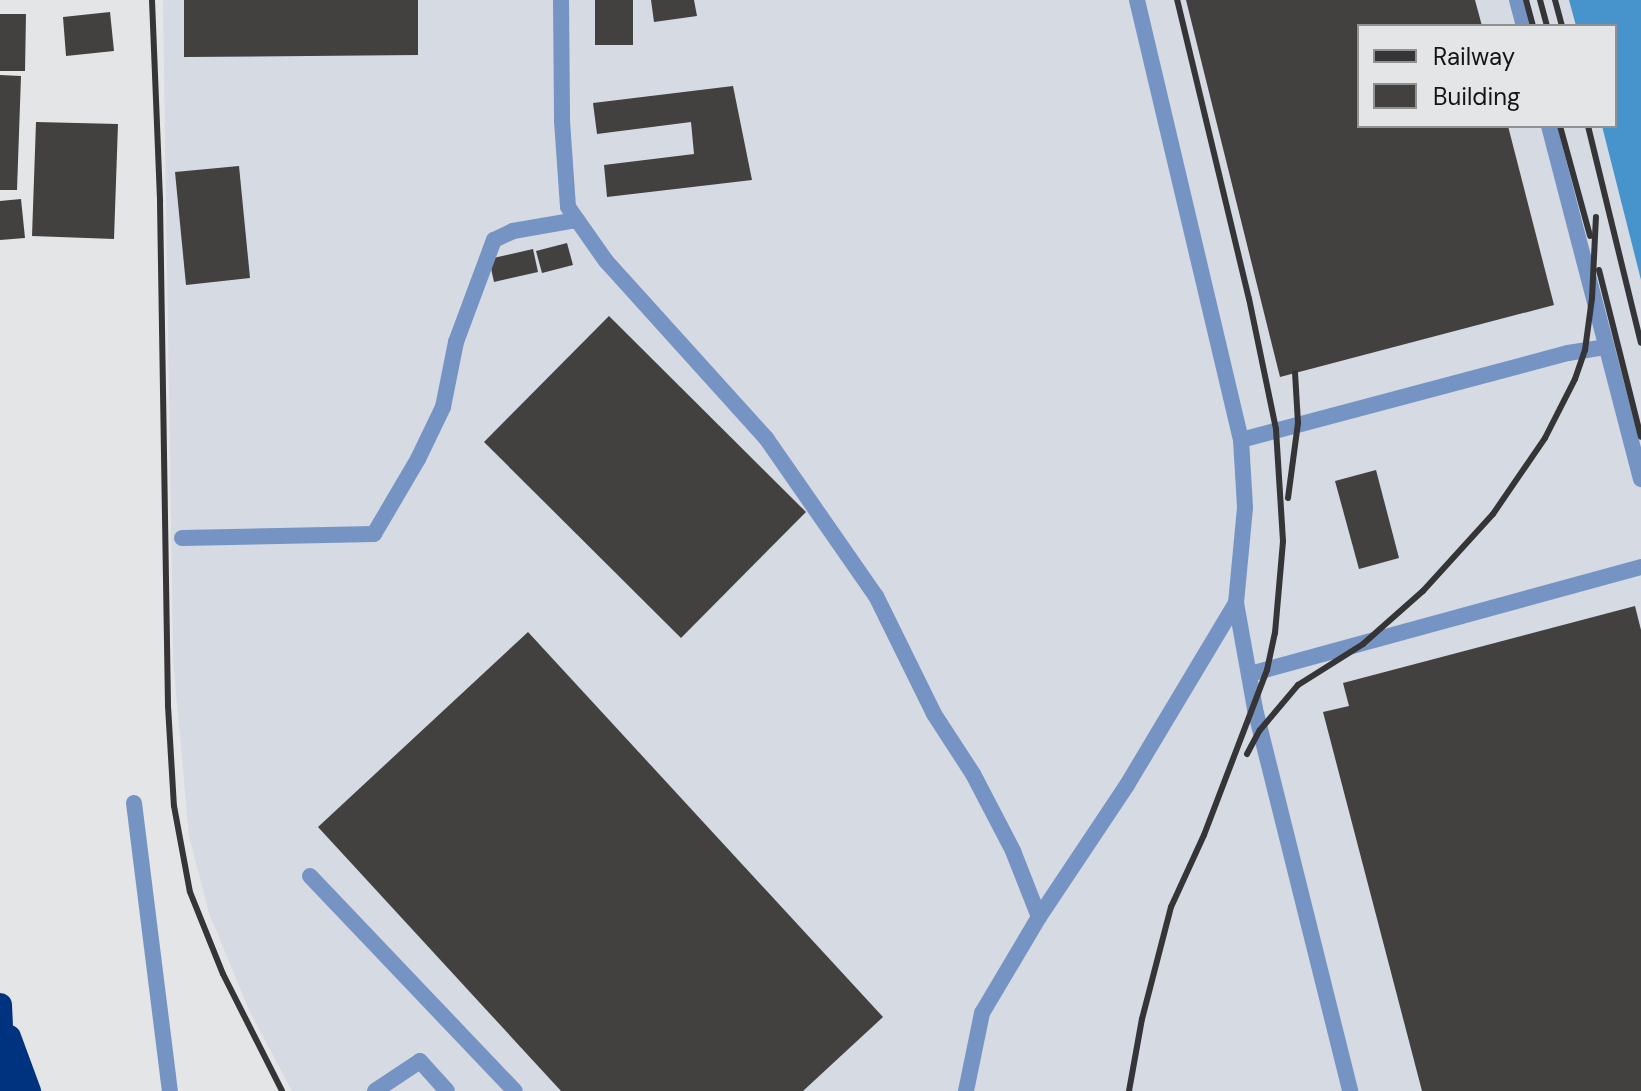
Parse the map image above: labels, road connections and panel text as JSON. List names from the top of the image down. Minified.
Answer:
{"legend":["Railway","Building"]}
